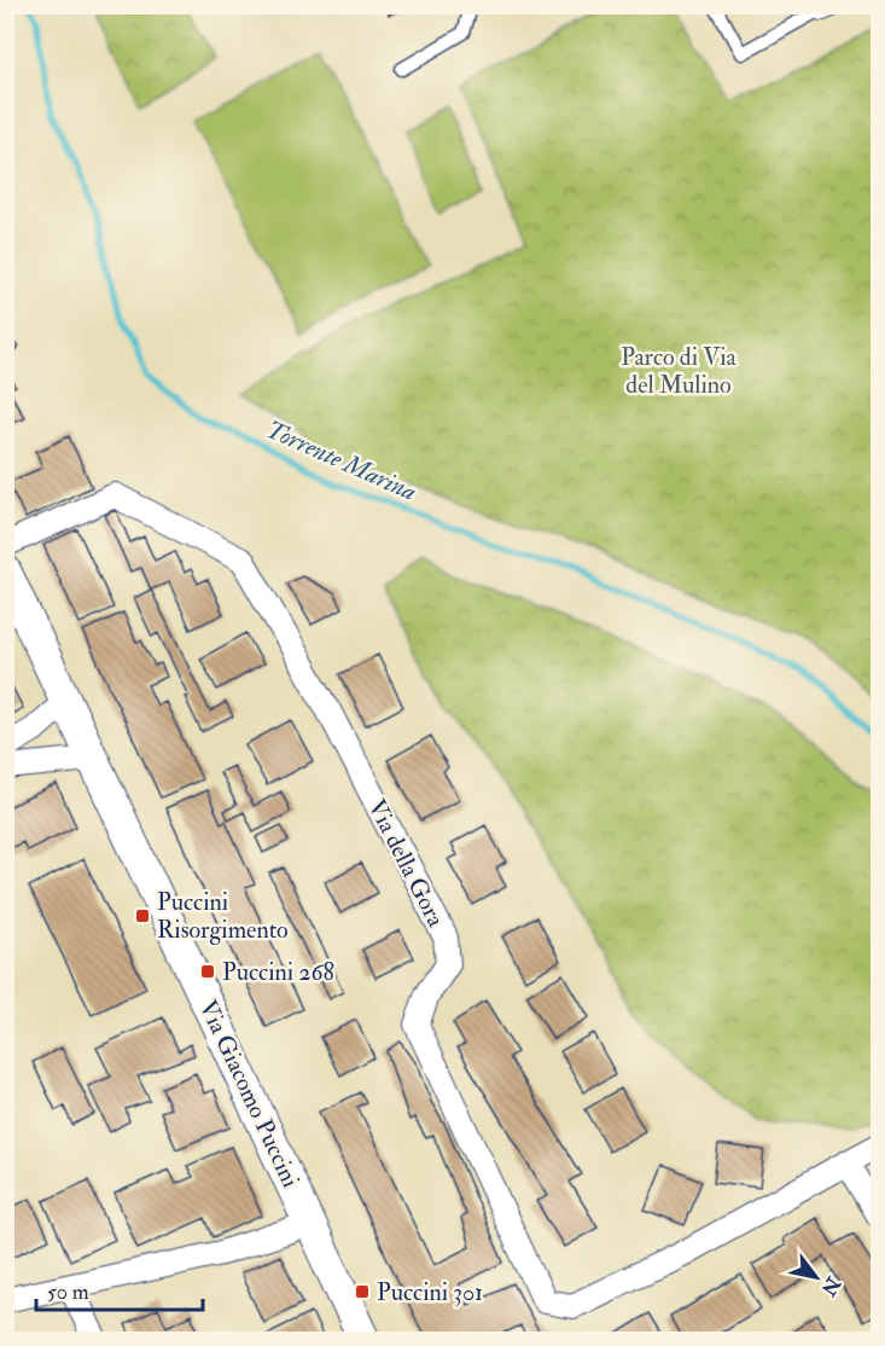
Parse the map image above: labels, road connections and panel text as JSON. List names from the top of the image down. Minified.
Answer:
{"streets":{"street":["Via della Gora","Via Giacomo Puccini"]},"water":["Torrente Marina"],"parks":["Parco di Via del Mulino"],"places":{"transit":["Puccini Risorgimento","Puccini 268","Puccini 301"]},"scale_bar":"50 m","north":"bottom right"}
